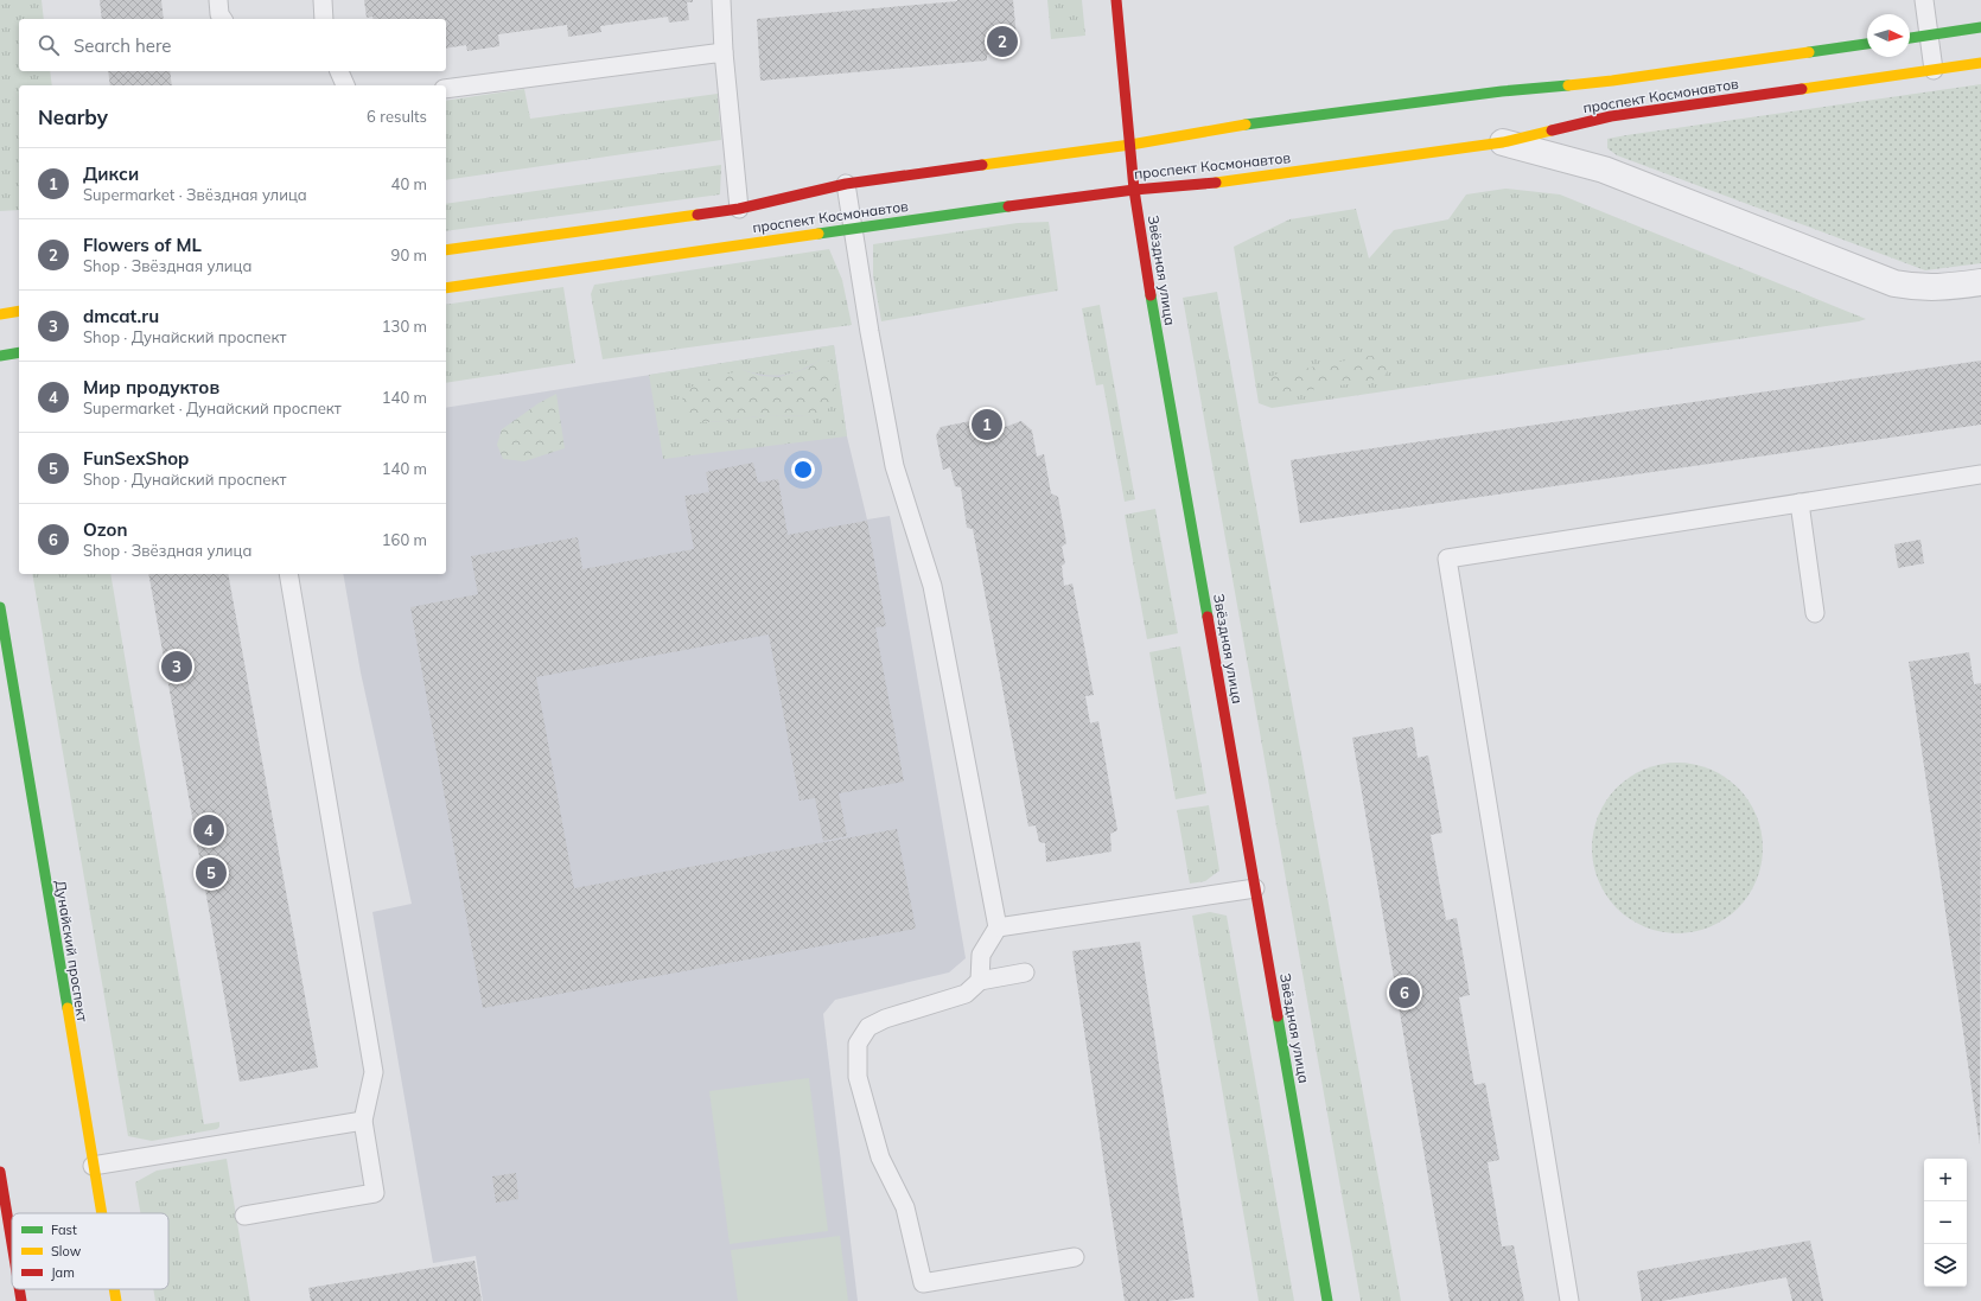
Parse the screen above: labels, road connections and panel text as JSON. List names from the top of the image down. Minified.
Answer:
{"streets":{"street":["проспект Космонавтов","Звёздная улица","Дунайский проспект"]},"crossings":[["проспект Космонавтов","Звёздная улица"]],"legend":["Fast","Slow","Jam"],"north":"right","page":{"search":"Search here","pins":["2","1","3","4","5","6"],"heading":["Nearby","6 results"],"list":[{"mark":"1","name":"Дикси","note":"Supermarket · Звёздная улица","value":"40 m"},{"mark":"2","name":"Flowers of ML","note":"Shop · Звёздная улица","value":"90 m"},{"mark":"3","name":"dmcat.ru","note":"Shop · Дунайский проспект","value":"130 m"},{"mark":"4","name":"Мир продуктов","note":"Supermarket · Дунайский проспект","value":"140 m"},{"mark":"5","name":"FunSexShop","note":"Shop · Дунайский проспект","value":"140 m"},{"mark":"6","name":"Ozon","note":"Shop · Звёздная улица","value":"160 m"}],"map_buttons":["+","−"]}}
